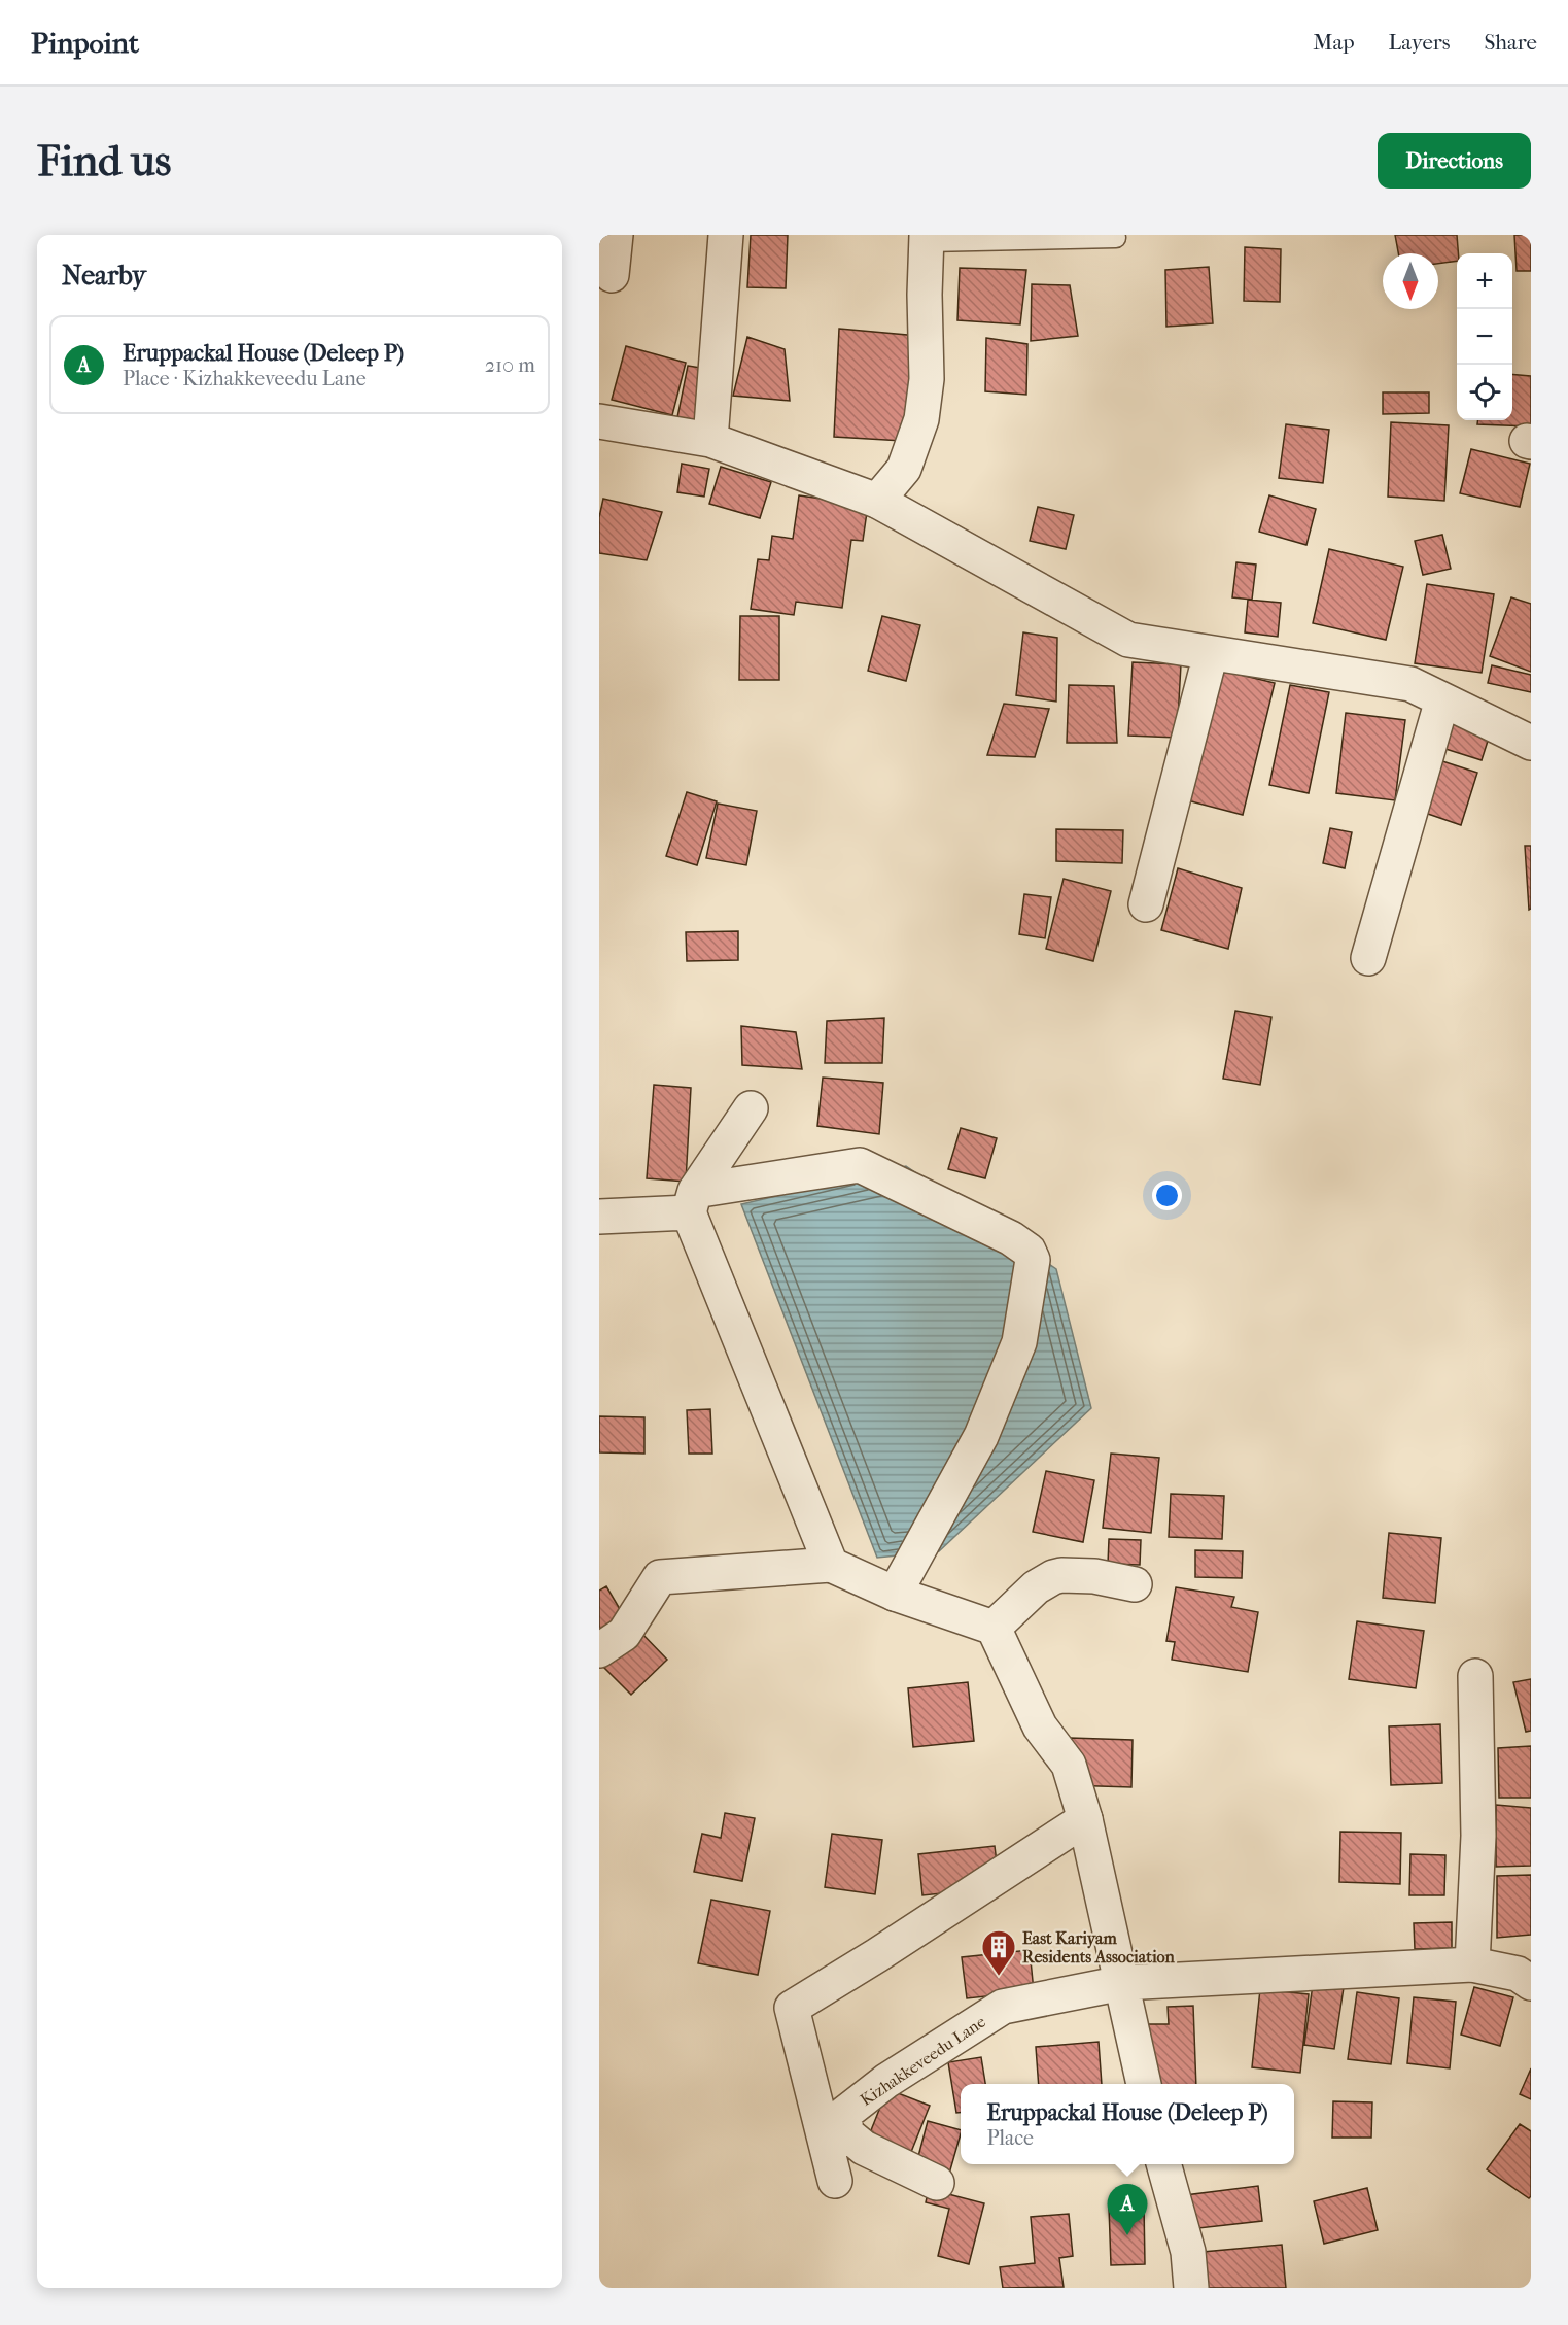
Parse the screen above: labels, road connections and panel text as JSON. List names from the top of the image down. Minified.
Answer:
{"streets":{"street":["Kizhakkeveedu Lane"]},"places":{"building":["East Kariyam Residents Association"]},"north":"bottom","page":{"header":"Pinpoint","nav":["Map","Layers","Share"],"buttons":"Directions","title":"Find us","heading":"Nearby","map_buttons":["+","−"],"list":[{"mark":"A","name":"Eruppackal House (Deleep P)","note":"Place · Kizhakkeveedu Lane","value":"210 m"}],"popup":["Eruppackal House (Deleep P)","Place"],"pins":"A"}}
